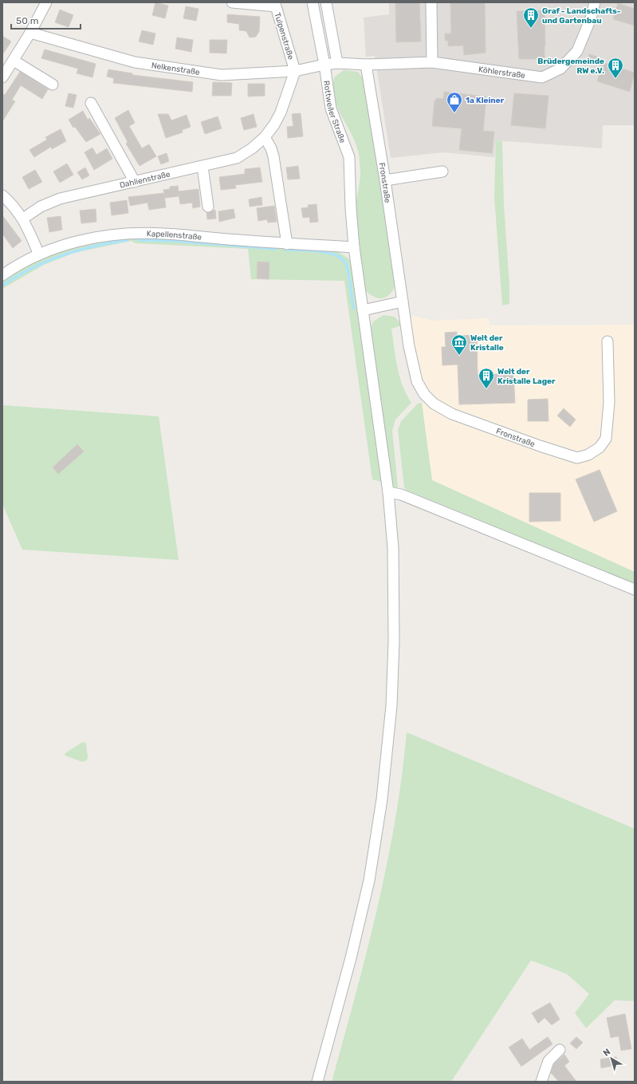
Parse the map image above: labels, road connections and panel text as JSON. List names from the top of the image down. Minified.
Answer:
{"streets":{"street":["Tulpenstraße","Nelkenstraße","Köhlerstraße","Rottweiler Straße","Dahlienstraße","Fronstraße","Kapellenstraße"]},"crossings":[["Tulpenstraße","Nelkenstraße"],["Tulpenstraße","Dahlienstraße"],["Nelkenstraße","Rottweiler Straße"],["Nelkenstraße","Dahlienstraße"],["Köhlerstraße","Fronstraße"],["Rottweiler Straße","Kapellenstraße"]],"places":{"building":["Graf - Landschafts- und Gartenbau","Brüdergemeinde RW e.V.","Welt der Kristalle Lager"],"shop":["1a Kleiner"],"museum":["Welt der Kristalle"]},"scale_bar":"50 m","north":"top left"}
